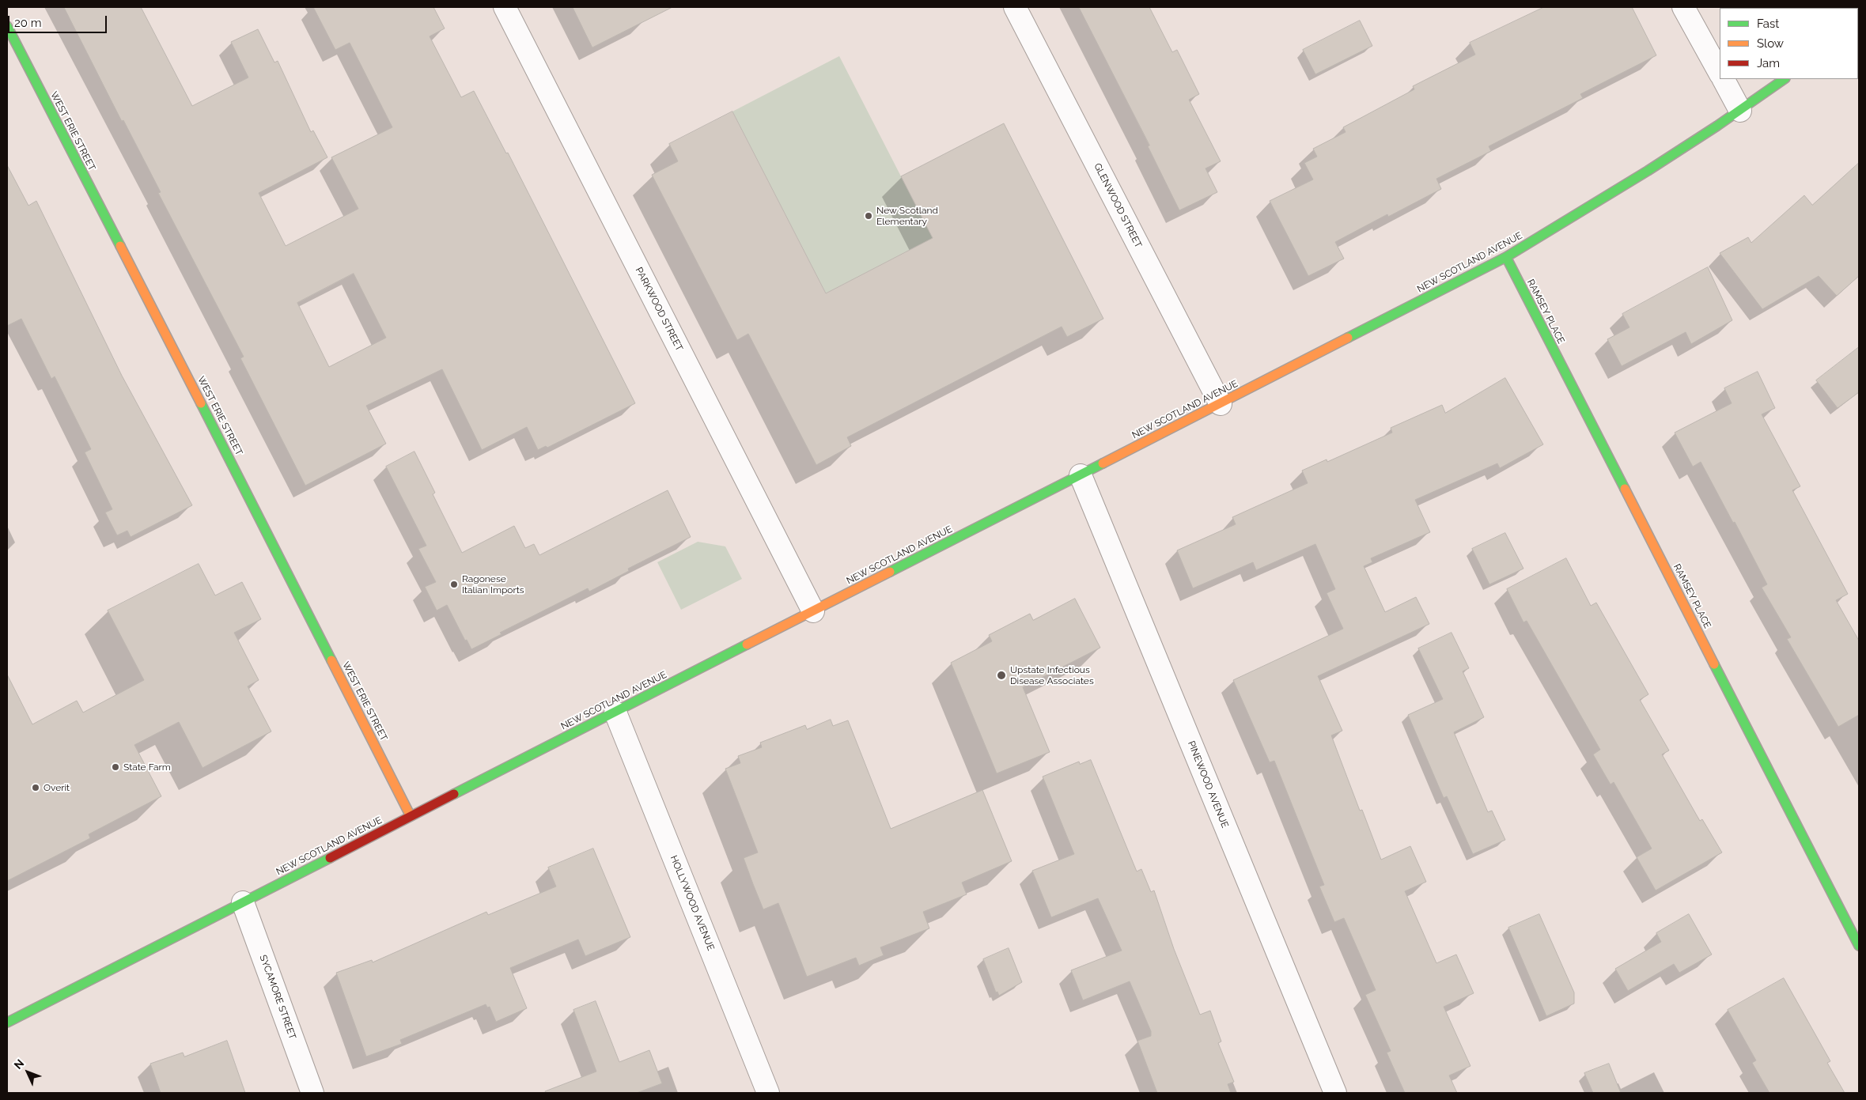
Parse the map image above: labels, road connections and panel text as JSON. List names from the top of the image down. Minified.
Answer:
{"streets":{"street":["WEST ERIE STREET","GLENWOOD STREET","NEW SCOTLAND AVENUE","PARKWOOD STREET","RAMSEY PLACE","PINEWOOD AVENUE","HOLLYWOOD AVENUE","SYCAMORE STREET"]},"crossings":[["WEST ERIE STREET","NEW SCOTLAND AVENUE"],["GLENWOOD STREET","NEW SCOTLAND AVENUE"],["NEW SCOTLAND AVENUE","PARKWOOD STREET"],["NEW SCOTLAND AVENUE","RAMSEY PLACE"],["NEW SCOTLAND AVENUE","PINEWOOD AVENUE"],["NEW SCOTLAND AVENUE","HOLLYWOOD AVENUE"],["NEW SCOTLAND AVENUE","SYCAMORE STREET"]],"places":["New Scotland Elementary","Ragonese Italian Imports","Upstate Infectious Disease Associates","State Farm","Overit"],"legend":["Fast","Slow","Jam"],"scale_bar":"20 m","north":"top left"}
